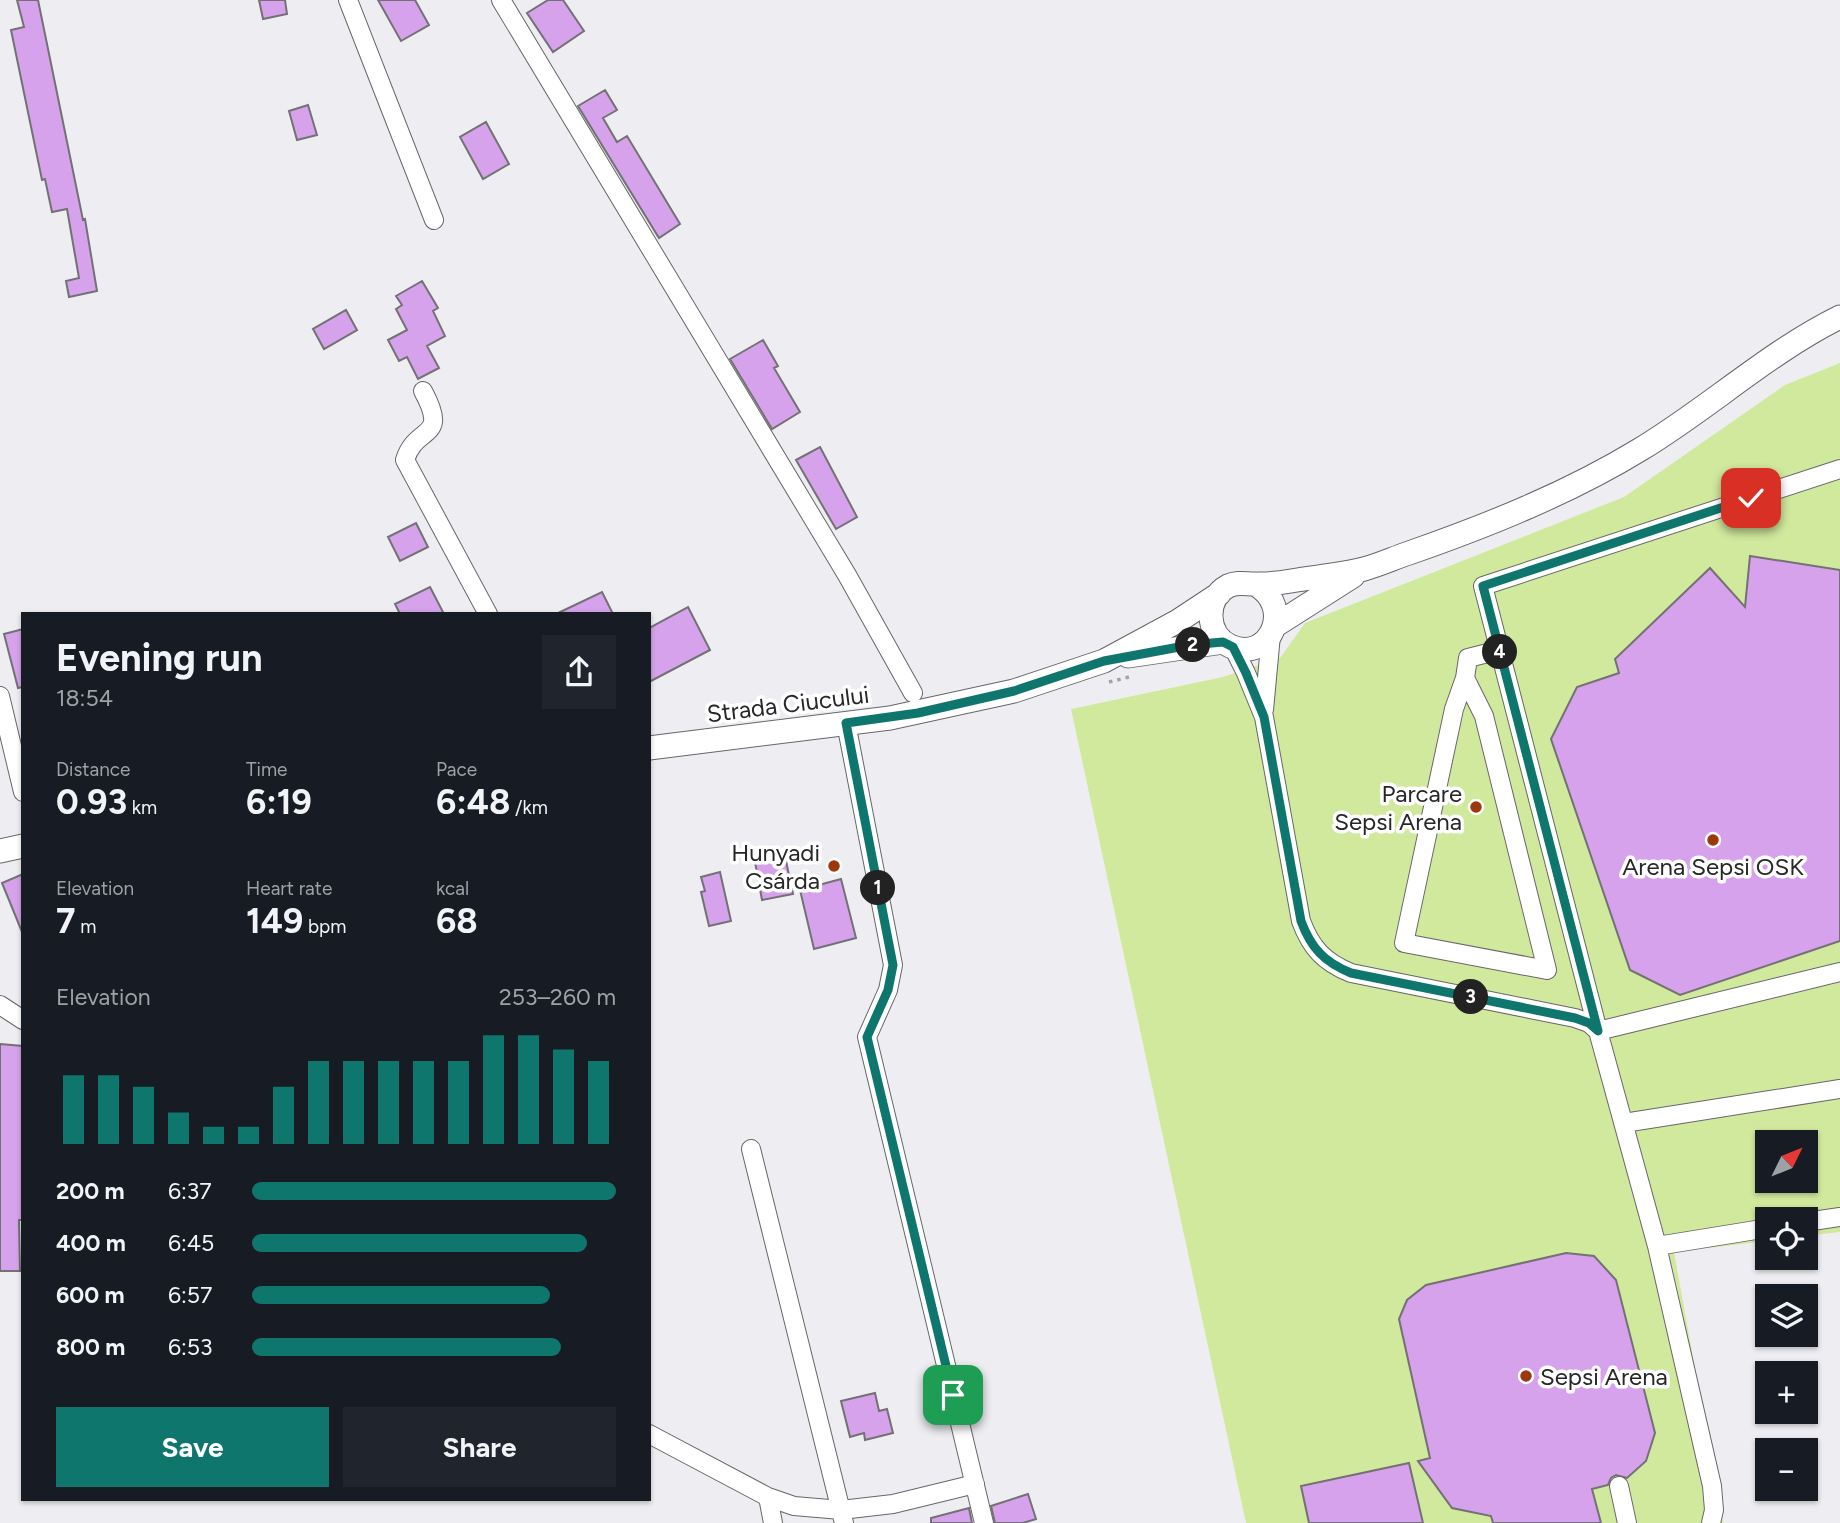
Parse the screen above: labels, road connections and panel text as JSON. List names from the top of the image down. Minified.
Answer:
{"streets":{"main road":["Strada Ciucului"]},"places":["Parcare Sepsi Arena","Arena Sepsi OSK","Hunyadi Csárda","Sepsi Arena"],"north":"top right","page":{"heading":["Evening run","18:54"],"pins":["2","4","1","3"],"stats":[["Distance","0.93 km"],["Time","6:19"],["Pace","6:48 /km"],["Elevation","7 m"],["Heart rate","149 bpm"],["kcal","68"]],"chart":["Elevation","253–260 m"],"map_buttons":["+","−"],"list":[{"name":"200 m","note":"6:37"},{"name":"400 m","note":"6:45"},{"name":"600 m","note":"6:57"},{"name":"800 m","note":"6:53"}],"buttons":["Save","Share"]}}
